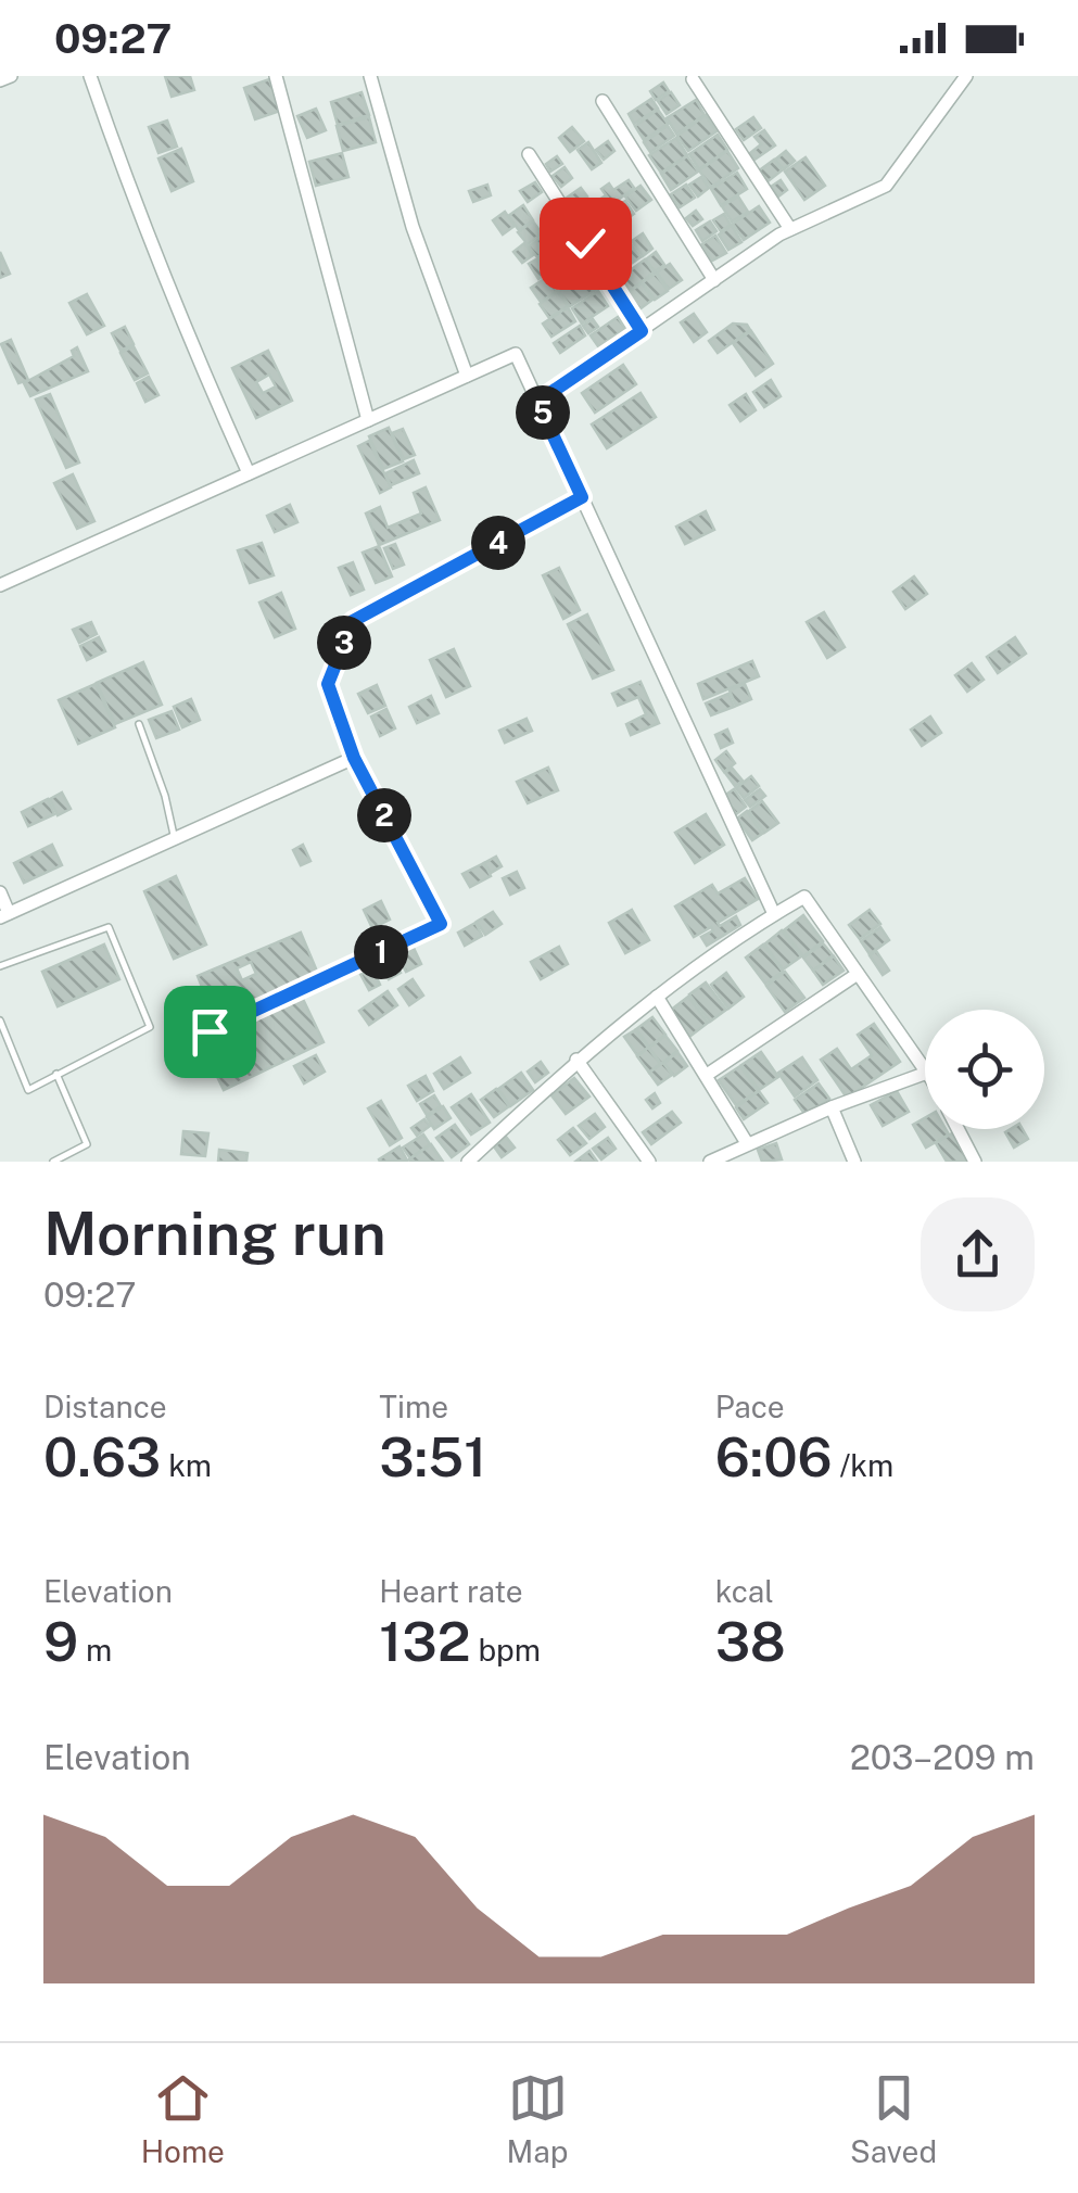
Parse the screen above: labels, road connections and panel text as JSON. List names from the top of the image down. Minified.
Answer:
{"page":{"status":"09:27","pins":["5","4","3","2","1"],"heading":["Morning run","09:27"],"stats":[["Distance","0.63 km"],["Time","3:51"],["Pace","6:06 /km"],["Elevation","9 m"],["Heart rate","132 bpm"],["kcal","38"]],"chart":["Elevation","203–209 m"],"tabs":["Home","Map","Saved"]}}
